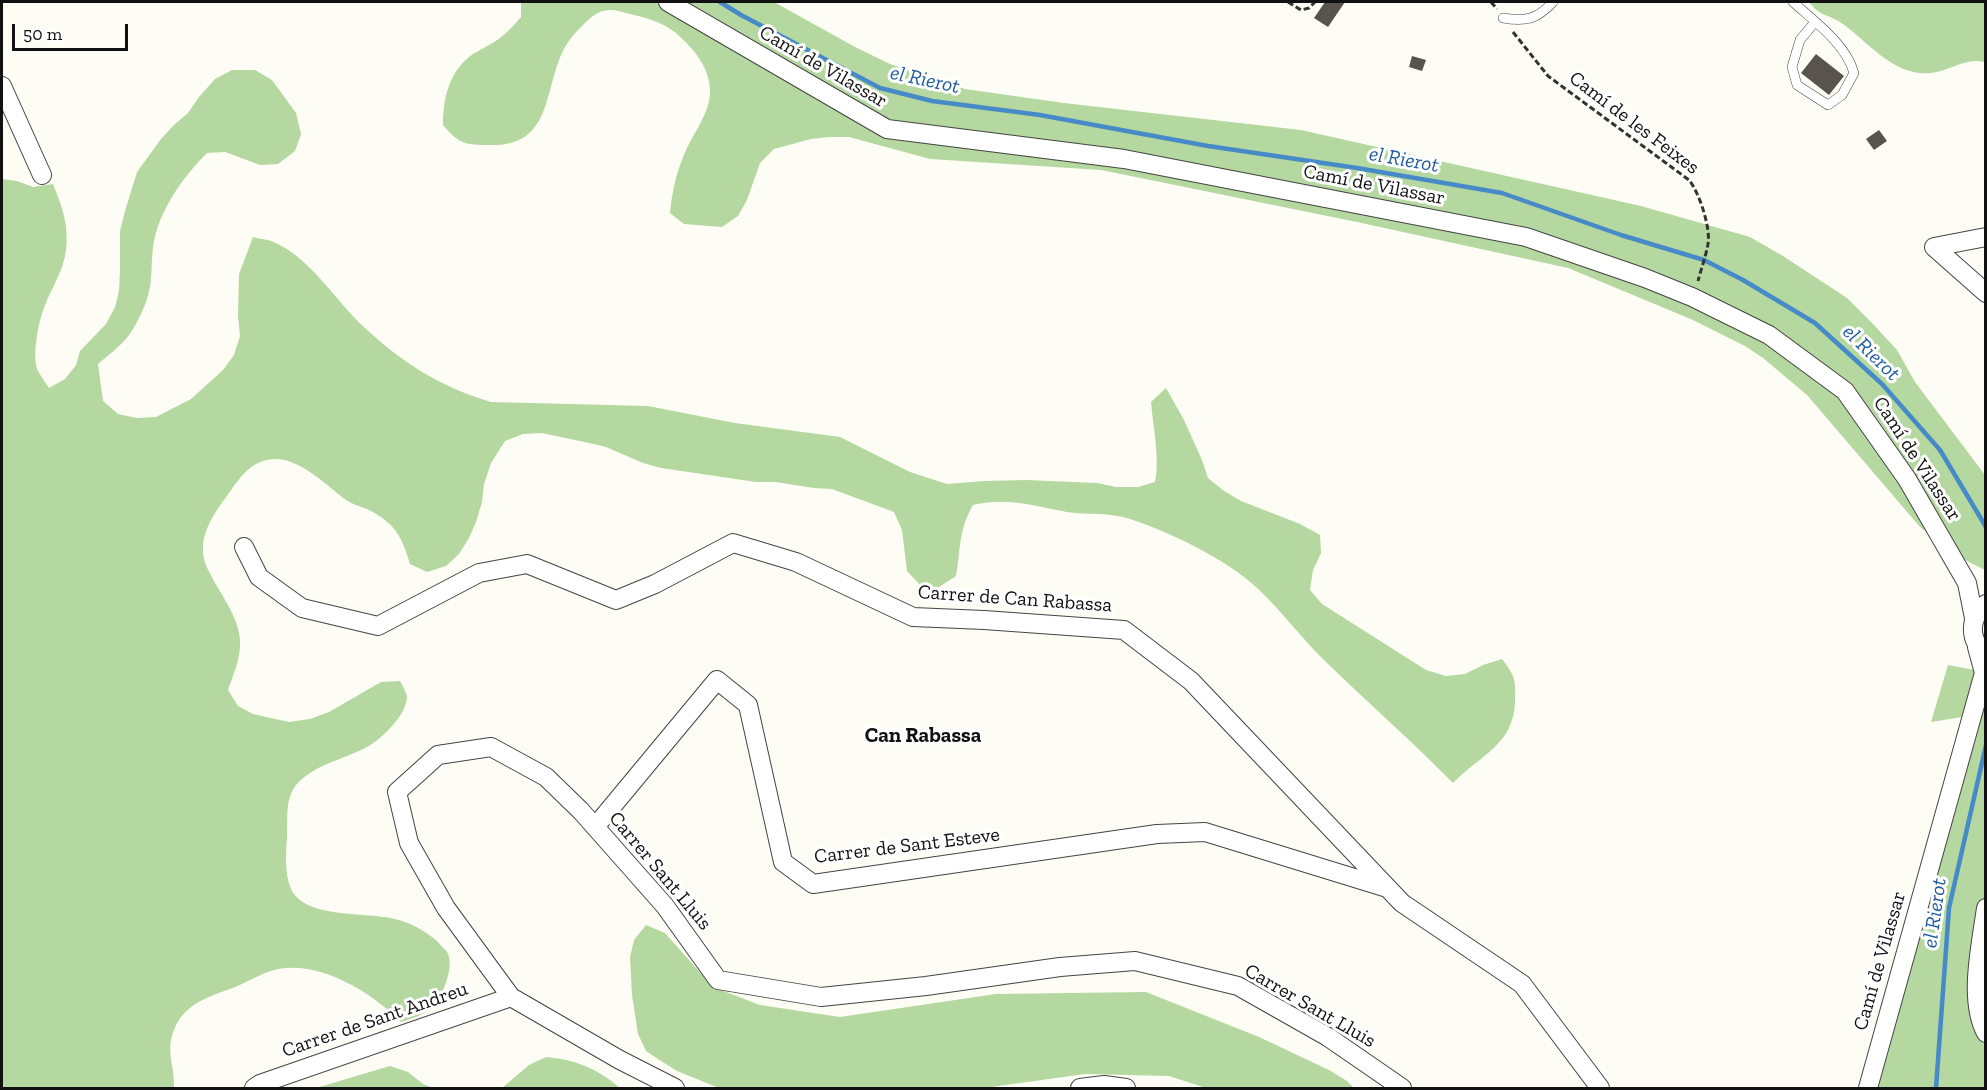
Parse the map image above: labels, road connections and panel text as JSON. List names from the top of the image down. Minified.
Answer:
{"streets":{"street":["Camí de Vilassar","Carrer de Can Rabassa","Carrer de Sant Esteve","Carrer Sant Lluis","Carrer de Sant Andreu"],"path":["Camí de les Feixes"]},"crossings":[["Carrer de Can Rabassa","Carrer de Sant Esteve"],["Carrer de Sant Esteve","Carrer Sant Lluis"],["Carrer Sant Lluis","Carrer de Sant Andreu"]],"districts":["Can Rabassa"],"water":["el Rierot"],"scale_bar":"50 m"}
